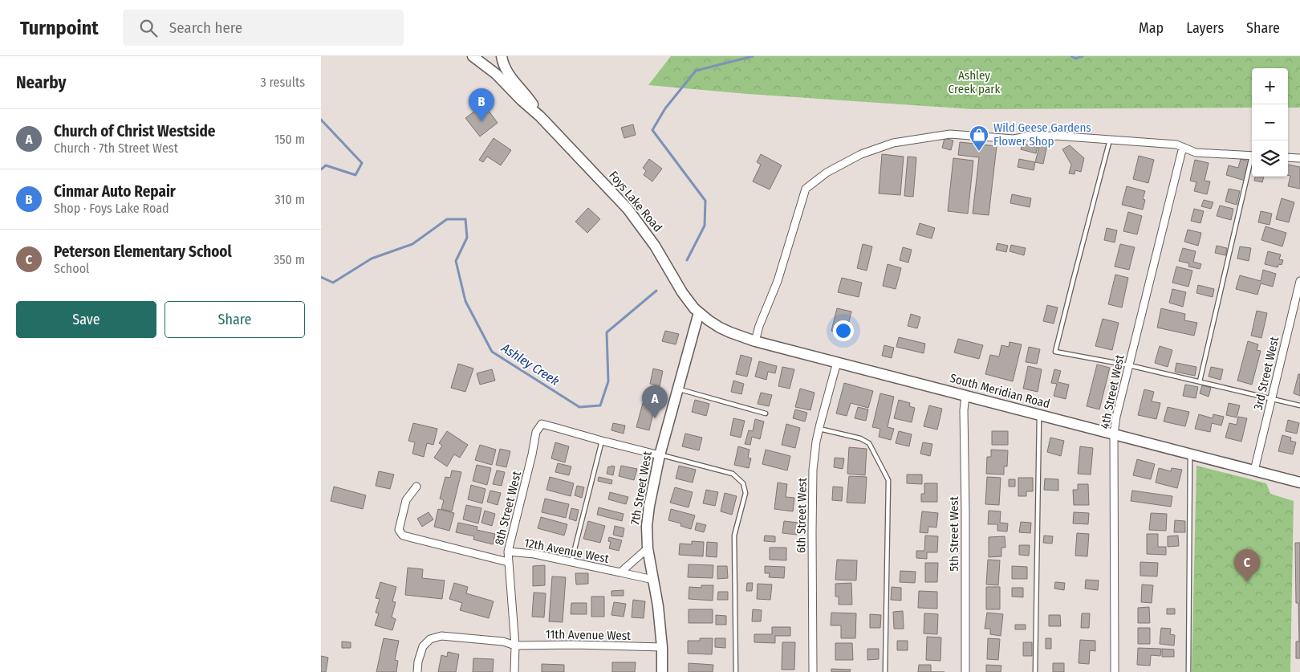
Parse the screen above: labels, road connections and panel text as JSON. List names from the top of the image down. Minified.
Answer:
{"streets":{"street":["Foys Lake Road","3rd Street West","South Meridian Road","4th Street West","7th Street West","8th Street West","6th Street West","5th Street West","12th Avenue West","11th Avenue West"]},"crossings":[["Foys Lake Road","South Meridian Road"],["Foys Lake Road","7th Street West"],["3rd Street West","South Meridian Road"],["South Meridian Road","4th Street West"],["South Meridian Road","7th Street West"],["South Meridian Road","6th Street West"],["South Meridian Road","5th Street West"],["7th Street West","12th Avenue West"],["7th Street West","11th Avenue West"],["8th Street West","12th Avenue West"],["8th Street West","11th Avenue West"]],"water":["Ashley Creek"],"parks":["Ashley Creek park"],"places":{"shop":["Wild Geese Gardens Flower Shop"]},"page":{"header":"Turnpoint","search":"Search here","nav":["Map","Layers","Share"],"heading":["Nearby","3 results"],"map_buttons":["+","−"],"pins":["B","A","C"],"list":[{"mark":"A","name":"Church of Christ Westside","note":"Church · 7th Street West","value":"150 m"},{"mark":"B","name":"Cinmar Auto Repair","note":"Shop · Foys Lake Road","value":"310 m"},{"mark":"C","name":"Peterson Elementary School","note":"School","value":"350 m"}],"buttons":["Save","Share"]}}
